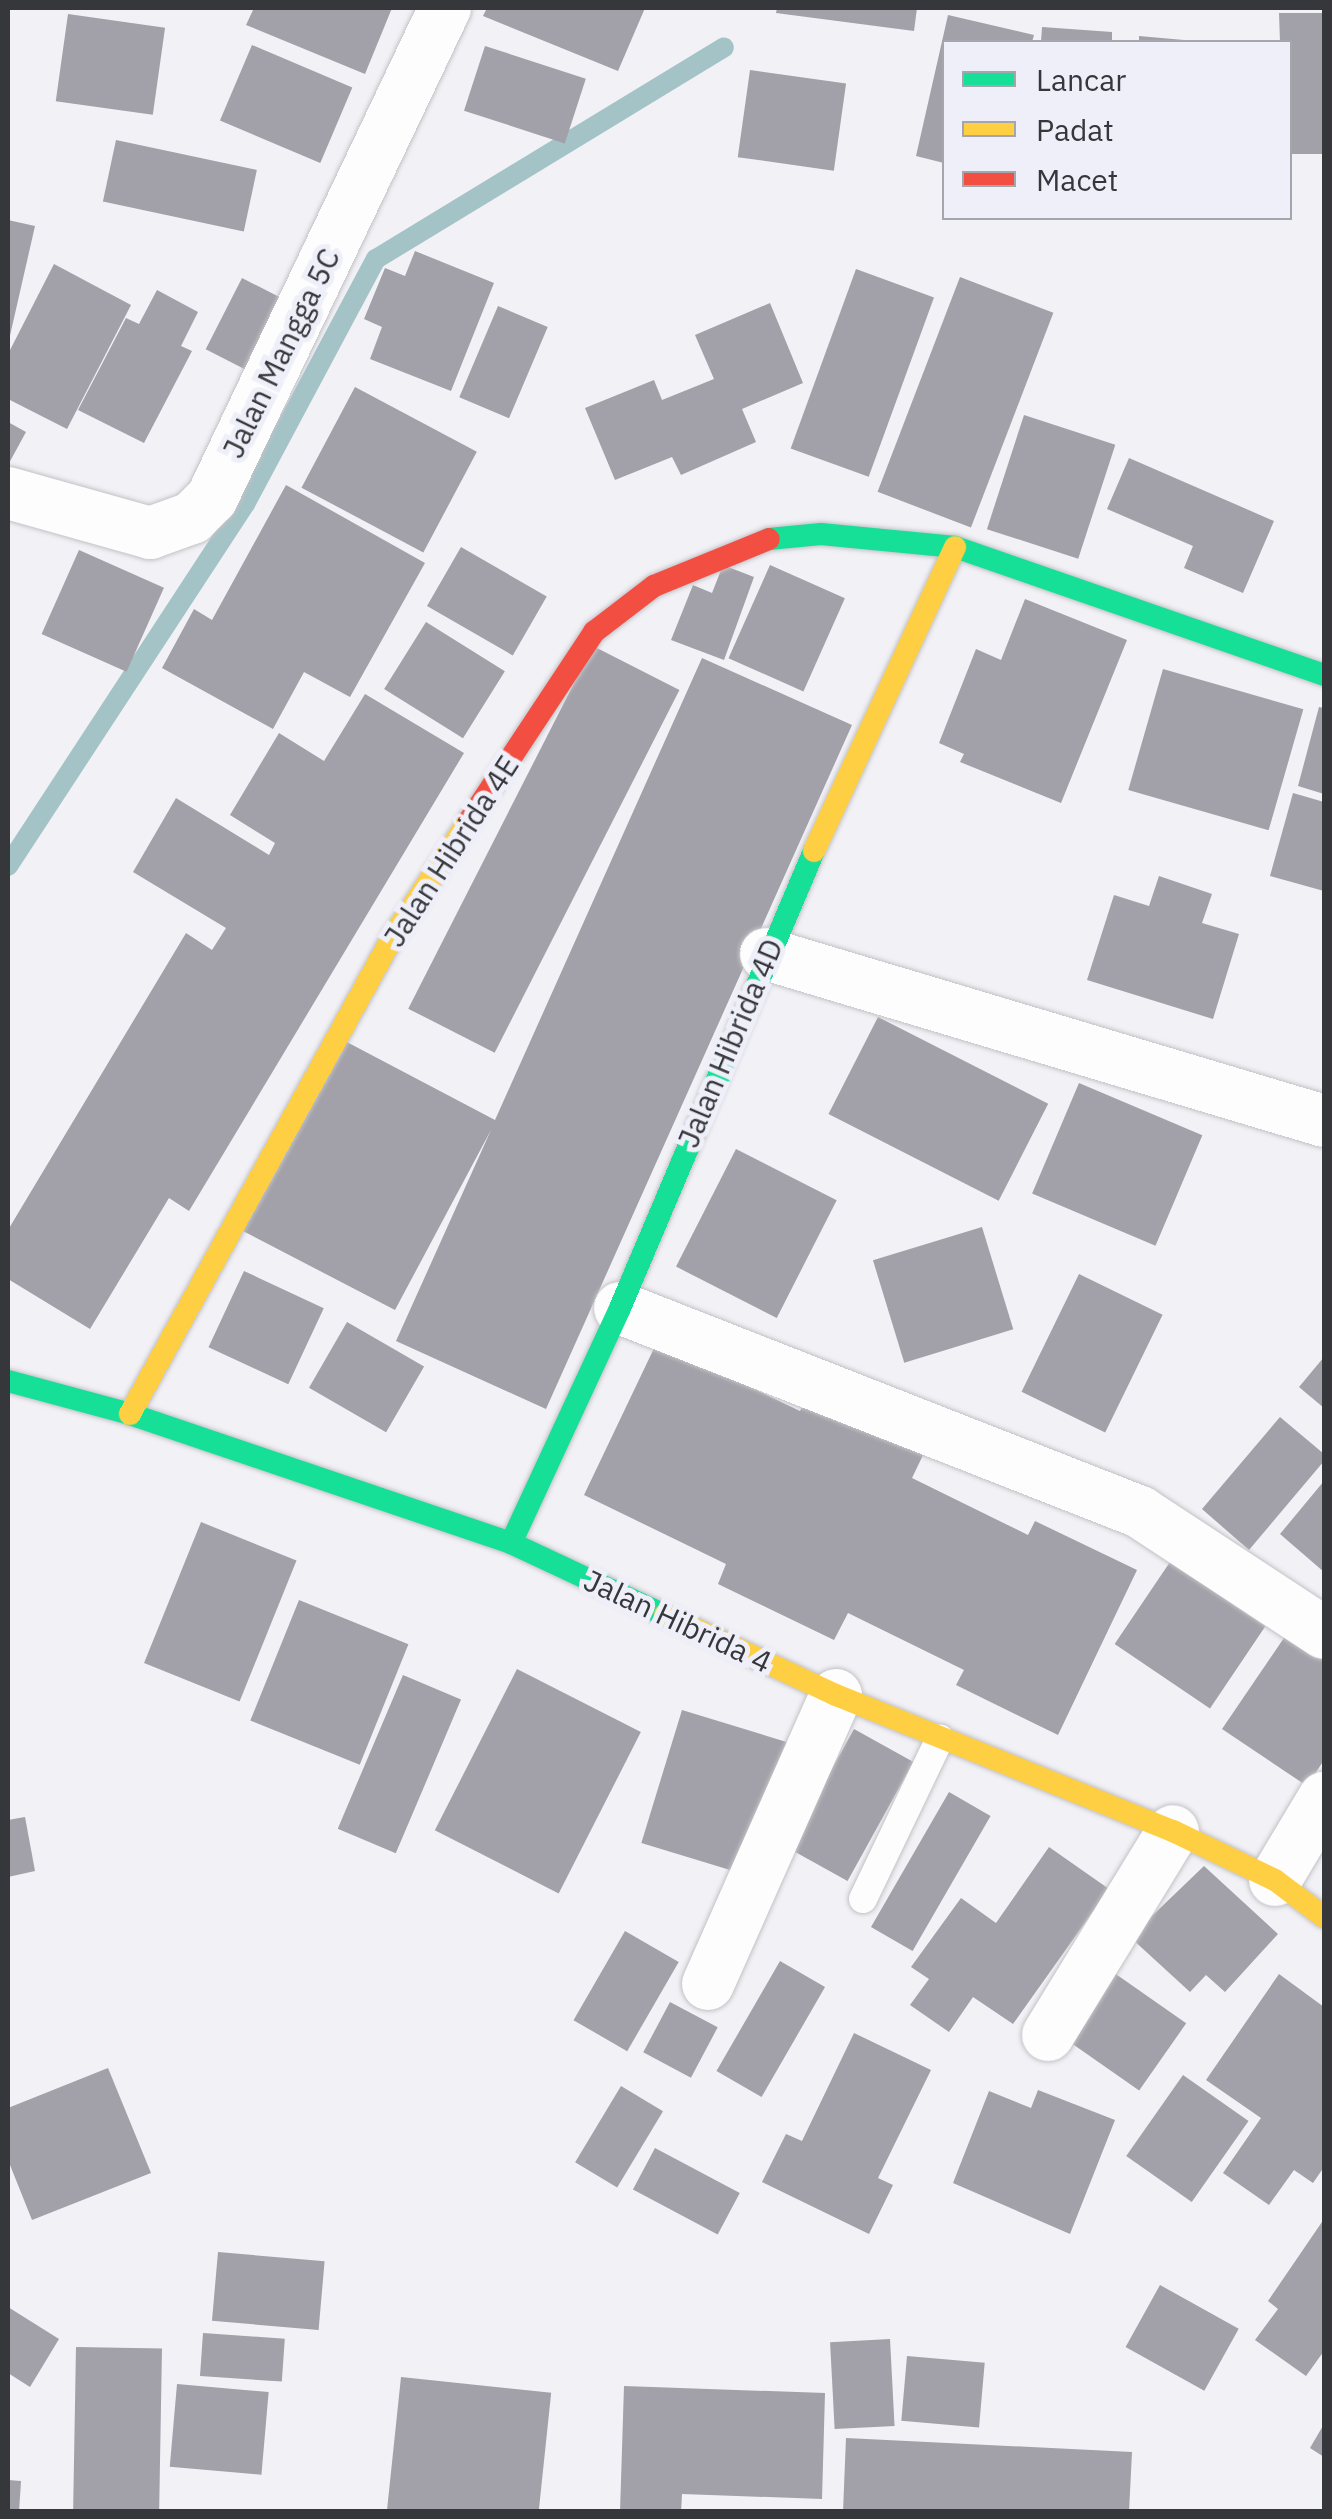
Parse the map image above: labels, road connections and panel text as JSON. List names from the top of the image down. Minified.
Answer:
{"streets":{"street":["Jalan Mangga 5C","Jalan Hibrida 4E","Jalan Hibrida 4D","Jalan Hibrida 4"]},"crossings":[["Jalan Hibrida 4E","Jalan Hibrida 4D"],["Jalan Hibrida 4E","Jalan Hibrida 4"],["Jalan Hibrida 4D","Jalan Hibrida 4"]],"legend":["Lancar","Padat","Macet"]}
